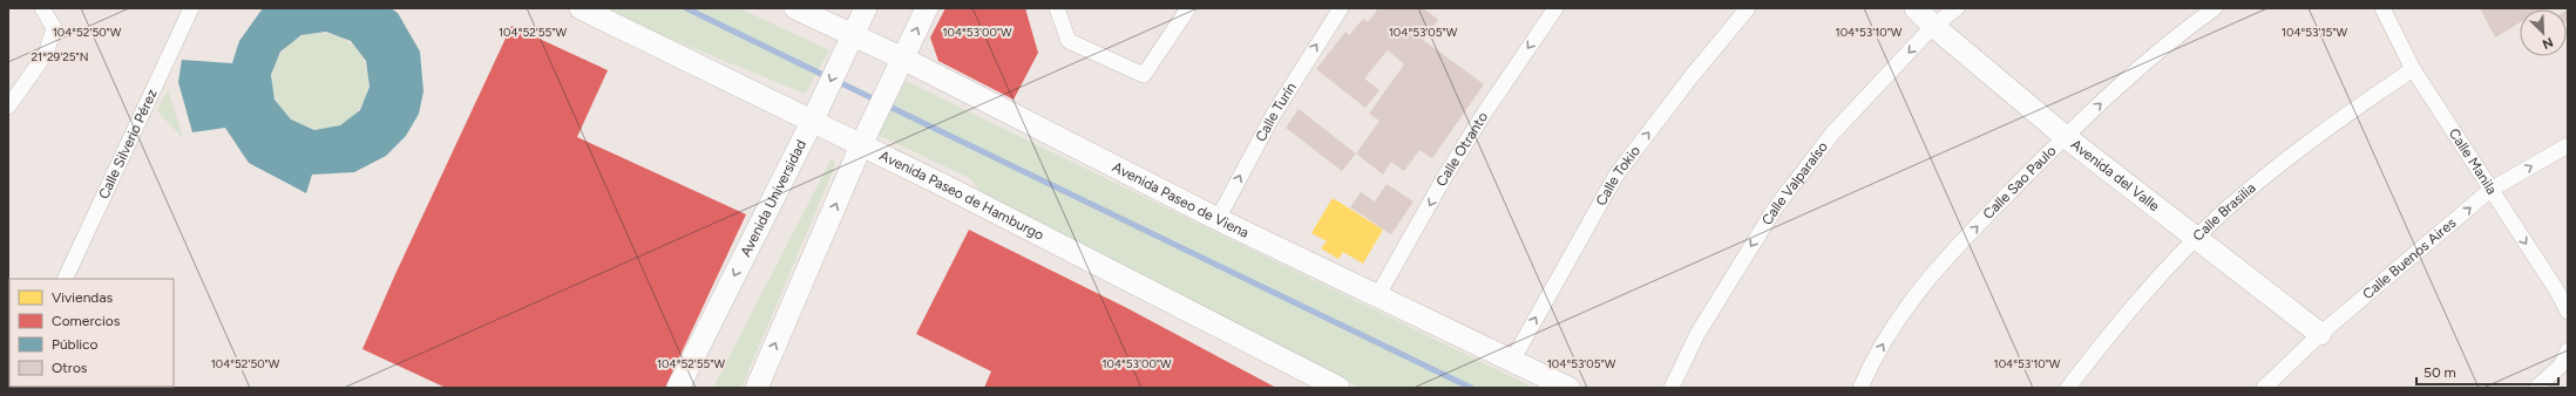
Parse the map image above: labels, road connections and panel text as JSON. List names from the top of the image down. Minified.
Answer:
{"streets":{"street":["Calle Turín","Calle Silverio Pérez","Calle Otranto","Calle Manila","Avenida del Valle","Calle Tokio","Calle Sao Paulo","Calle Valparaíso","Avenida Paseo de Hamburgo","Avenida Universidad","Avenida Paseo de Viena","Calle Brasilia","Calle Buenos Aires"]},"crossings":[["Calle Turín","Avenida Paseo de Viena"],["Calle Otranto","Avenida Paseo de Viena"],["Calle Manila","Calle Brasilia"],["Calle Manila","Calle Buenos Aires"],["Avenida del Valle","Calle Sao Paulo"],["Avenida del Valle","Calle Valparaíso"],["Avenida del Valle","Calle Brasilia"],["Avenida del Valle","Calle Buenos Aires"],["Calle Tokio","Avenida Paseo de Viena"],["Avenida Paseo de Hamburgo","Avenida Universidad"],["Avenida Universidad","Avenida Paseo de Viena"]],"one_way":["Calle Turín","Calle Otranto","Calle Manila","Calle Tokio","Calle Sao Paulo","Calle Valparaíso","Calle Buenos Aires"],"legend":["Viviendas","Comercios","Público","Otros"],"scale_bar":"50 m","north":"bottom right","coordinates":["104°52'50\"W","104°52'55\"W","104°53'00\"W","104°53'05\"W","104°53'15\"W","104°53'10\"W","21°29'25\"N"]}
